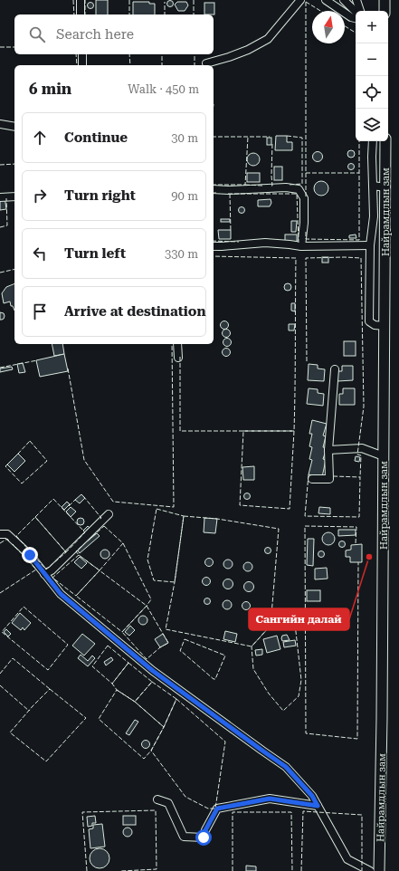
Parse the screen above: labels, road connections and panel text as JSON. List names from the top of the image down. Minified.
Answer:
{"streets":{"main road":["Найрамдлын зам"]},"places":["Сангийн далай"],"north":"top","page":{"map_buttons":["+","−"],"search":"Search here","heading":["6 min","Walk · 450 m"],"list":[["Continue","30 m"],["Turn right","90 m"],["Turn left","330 m"],"Arrive at destination"]}}
